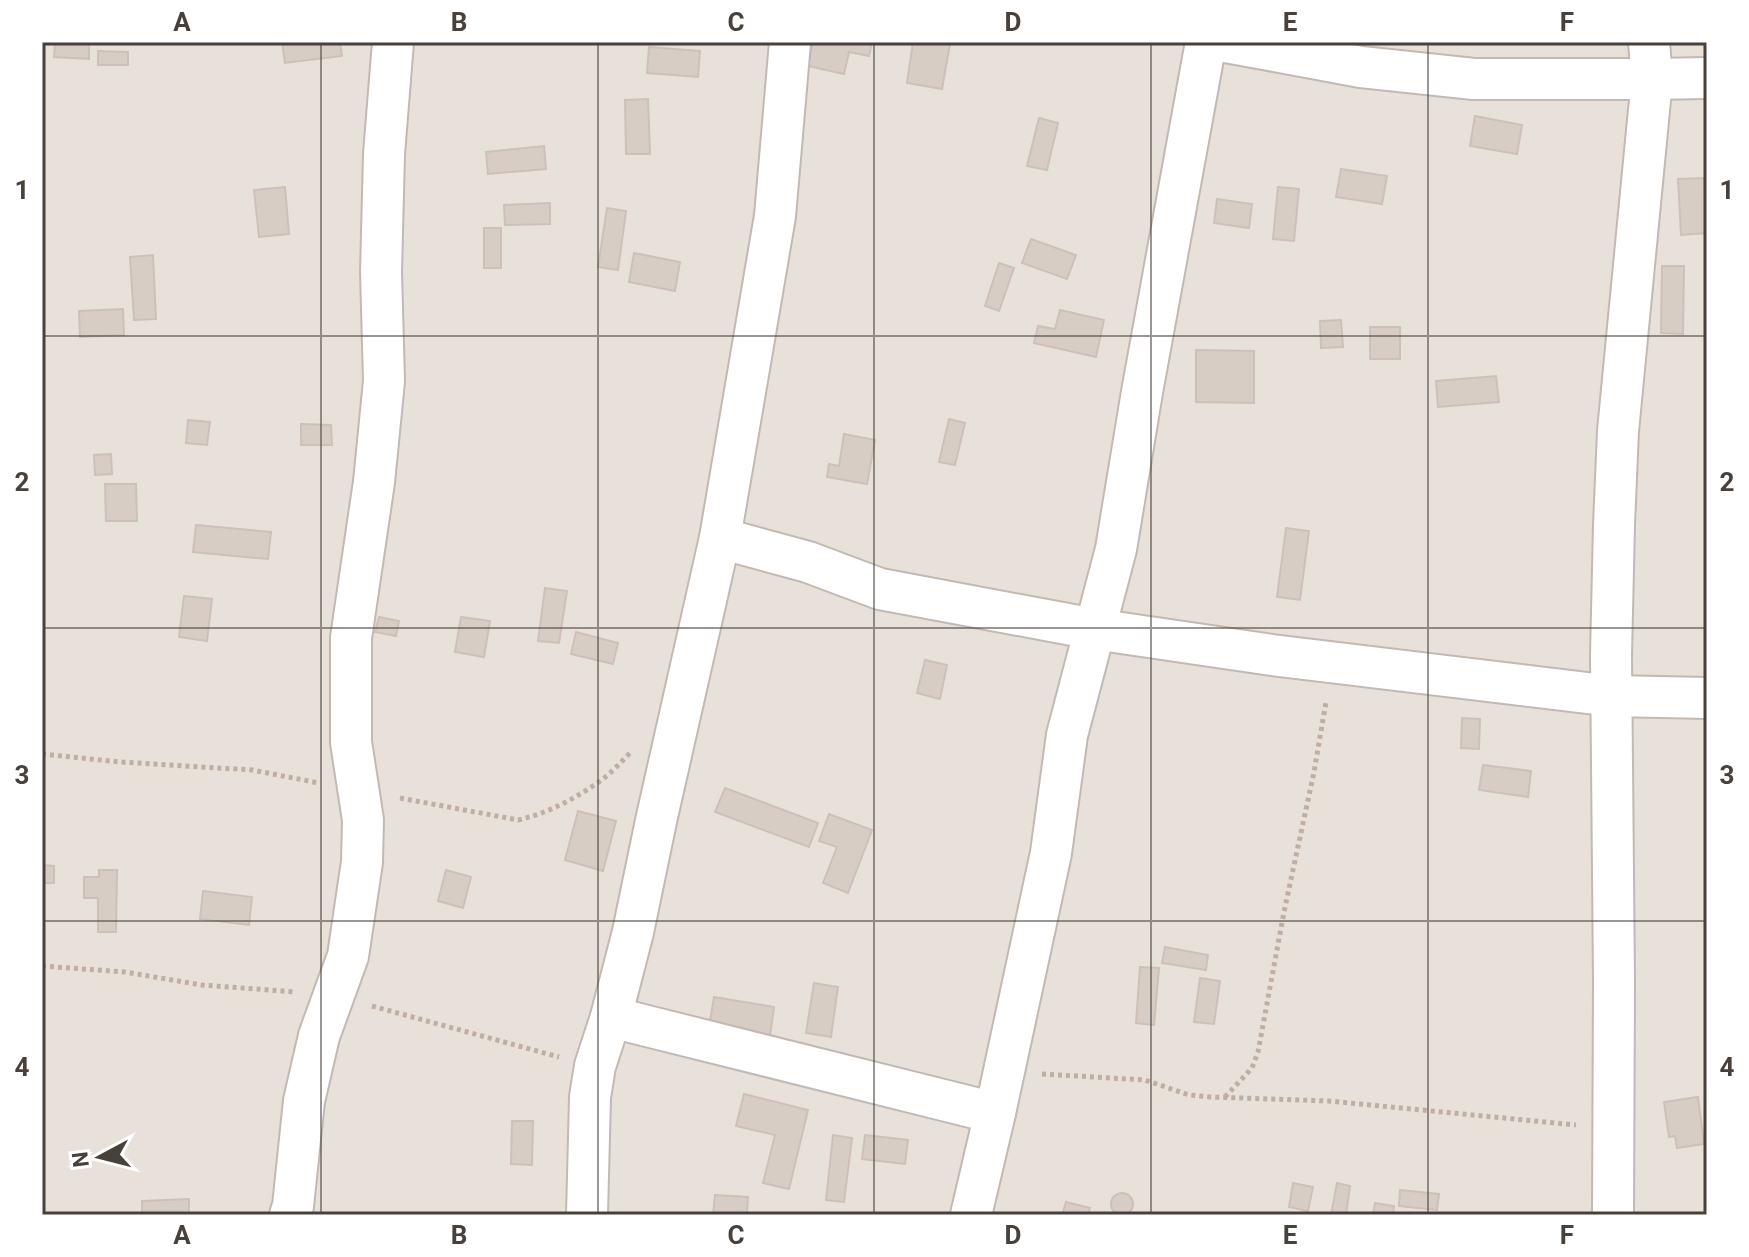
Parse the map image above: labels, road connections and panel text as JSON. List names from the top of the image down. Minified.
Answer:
{"north":"left","grid":{"columns":["A","B","C","D","E","F"],"rows":["1","2","3","4"]}}
